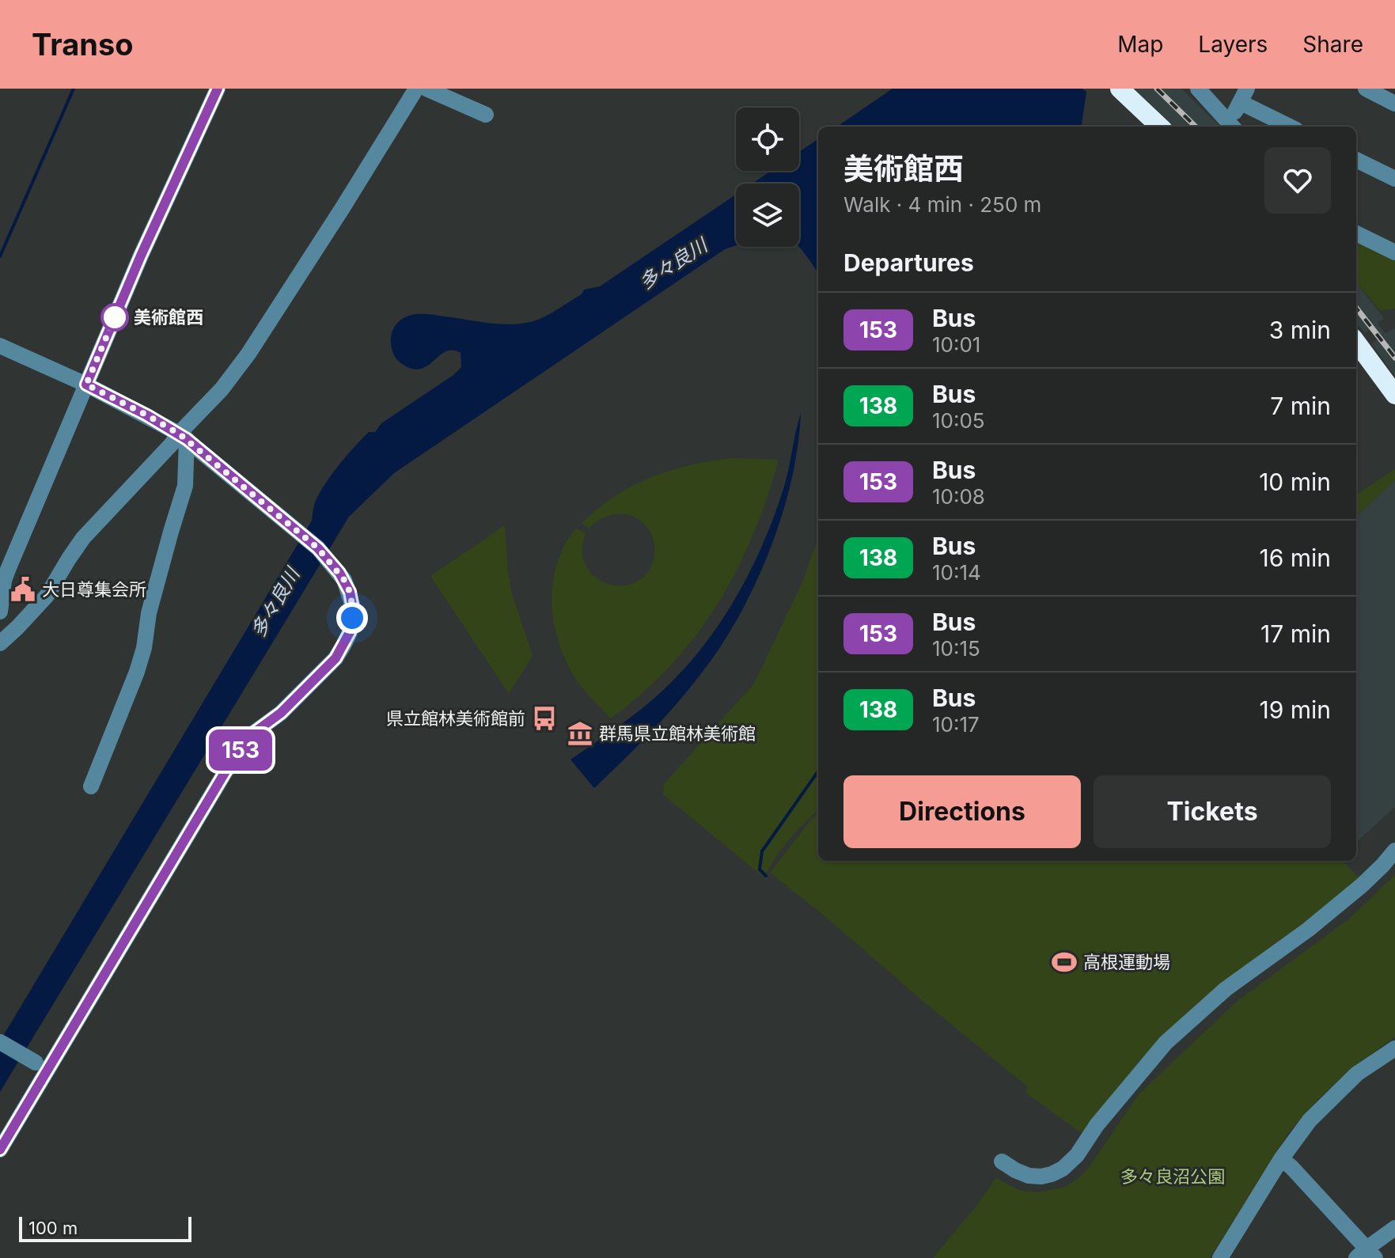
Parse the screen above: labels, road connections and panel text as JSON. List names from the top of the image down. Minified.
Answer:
{"water":["多々良川"],"parks":["多々良沼公園"],"places":{"other":["美術館西"],"public building":["大日尊集会所"],"bus stop":["県立館林美術館前"],"museum":["群馬県立館林美術館"],"sports":["高根運動場"]},"lines":["bus line 153"],"scale_bar":"100 m","page":{"header":"Transo","nav":["Map","Layers","Share"],"on_map":"153","heading":[["美術館西","Walk · 4 min · 250 m"],"Departures"],"list":[{"mark":"153","name":"Bus","note":"10:01","value":"3 min"},{"mark":"138","name":"Bus","note":"10:05","value":"7 min"},{"mark":"153","name":"Bus","note":"10:08","value":"10 min"},{"mark":"138","name":"Bus","note":"10:14","value":"16 min"},{"mark":"153","name":"Bus","note":"10:15","value":"17 min"},{"mark":"138","name":"Bus","note":"10:17","value":"19 min"}],"buttons":["Directions","Tickets"],"scale":"100 m"}}
